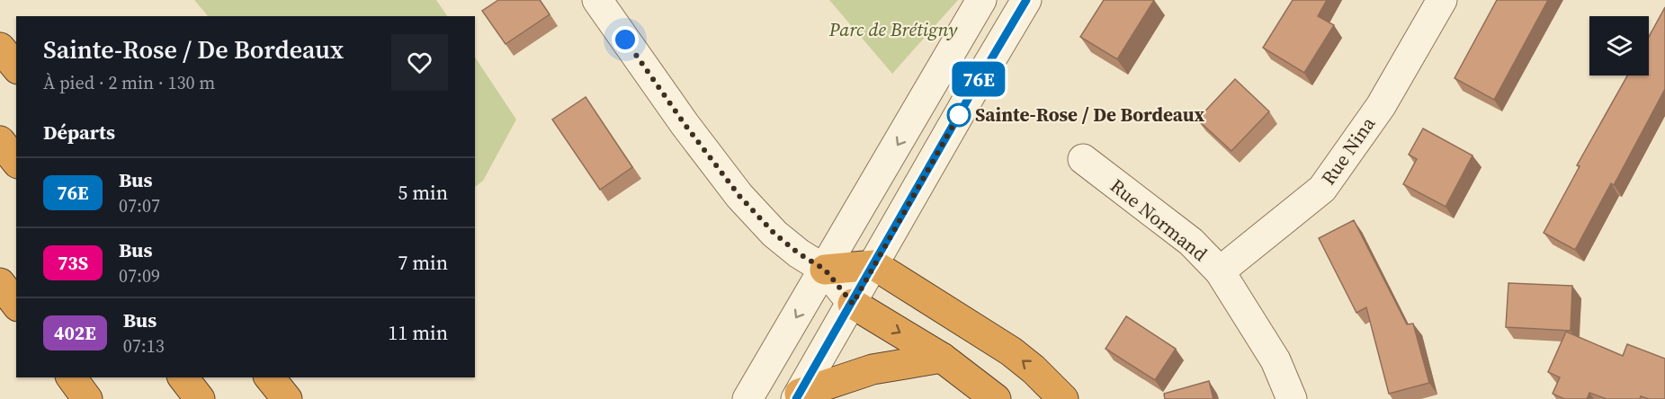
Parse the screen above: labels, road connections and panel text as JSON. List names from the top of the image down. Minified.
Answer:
{"streets":{"street":["Rue Nina","Rue Normand"]},"crossings":[["Rue Nina","Rue Normand"]],"parks":["Parc de Brétigny"],"places":["Sainte-Rose / De Bordeaux"],"lines":["bus line 76E"],"page":{"on_map":"76E","heading":[["Sainte-Rose / De Bordeaux","À pied · 2 min · 130 m"],"Départs"],"list":[{"mark":"76E","name":"Bus","note":"07:07","value":"5 min"},{"mark":"73S","name":"Bus","note":"07:09","value":"7 min"},{"mark":"402E","name":"Bus","note":"07:13","value":"11 min"}]}}
